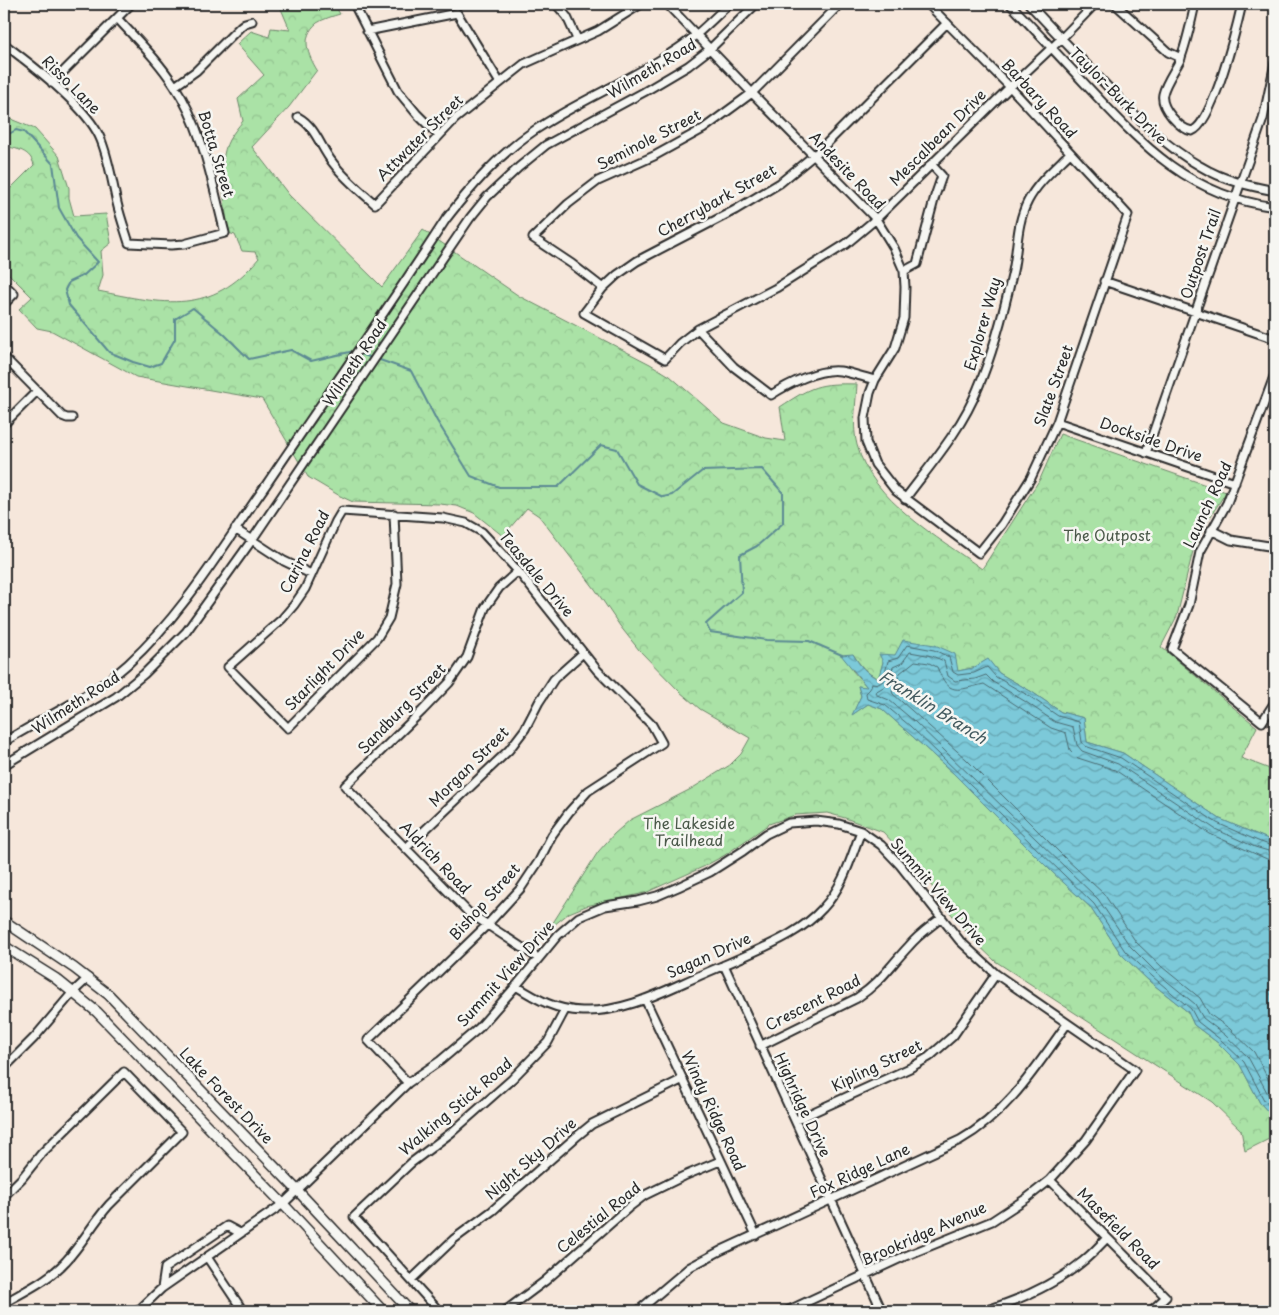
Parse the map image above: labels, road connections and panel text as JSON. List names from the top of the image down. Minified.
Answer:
{"streets":{"main road":["Lake Forest Drive"],"street":["Wilmeth Road","Risso Lane","Taylor-Burk Drive","Barbary Road","Attwater Street","Mescalbean Drive","Seminole Street","Botta Street","Andesite Road","Cherrybark Street","Outpost Trail","Explorer Way","Slate Street","Dockside Drive","Launch Road","Carina Road","Teasdale Drive","Starlight Drive","Sandburg Street","Morgan Street","Aldrich Road","Summit View Drive","Bishop Street","Sagan Drive","Crescent Road","Kipling Street","Highridge Drive","Walking Stick Road","Windy Ridge Road","Night Sky Drive","Fox Ridge Lane","Celestial Road","Masefield Road","Brookridge Avenue"]},"crossings":[["Wilmeth Road","Andesite Road"],["Risso Lane","Botta Street"],["Taylor-Burk Drive","Mescalbean Drive"],["Taylor-Burk Drive","Outpost Trail"],["Barbary Road","Mescalbean Drive"],["Barbary Road","Cherrybark Street"],["Barbary Road","Explorer Way"],["Barbary Road","Slate Street"],["Mescalbean Drive","Andesite Road"],["Mescalbean Drive","Cherrybark Street"],["Seminole Street","Andesite Road"],["Seminole Street","Cherrybark Street"],["Andesite Road","Cherrybark Street"],["Andesite Road","Explorer Way"],["Andesite Road","Slate Street"],["Outpost Trail","Dockside Drive"],["Slate Street","Dockside Drive"],["Dockside Drive","Launch Road"],["Carina Road","Teasdale Drive"],["Carina Road","Starlight Drive"],["Teasdale Drive","Starlight Drive"],["Teasdale Drive","Sandburg Street"],["Teasdale Drive","Morgan Street"],["Teasdale Drive","Bishop Street"],["Sandburg Street","Aldrich Road"],["Morgan Street","Aldrich Road"],["Aldrich Road","Summit View Drive"],["Aldrich Road","Bishop Street"],["Summit View Drive","Bishop Street"],["Summit View Drive","Sagan Drive"],["Summit View Drive","Crescent Road"],["Summit View Drive","Kipling Street"],["Summit View Drive","Lake Forest Drive"],["Summit View Drive","Fox Ridge Lane"],["Summit View Drive","Brookridge Avenue"],["Sagan Drive","Highridge Drive"],["Sagan Drive","Walking Stick Road"],["Sagan Drive","Windy Ridge Road"],["Crescent Road","Highridge Drive"],["Kipling Street","Highridge Drive"],["Highridge Drive","Fox Ridge Lane"],["Highridge Drive","Brookridge Avenue"],["Walking Stick Road","Night Sky Drive"],["Windy Ridge Road","Night Sky Drive"],["Windy Ridge Road","Fox Ridge Lane"],["Windy Ridge Road","Celestial Road"],["Masefield Road","Brookridge Avenue"]],"water":["Franklin Branch"],"parks":["The Outpost","The Lakeside Trailhead"]}
